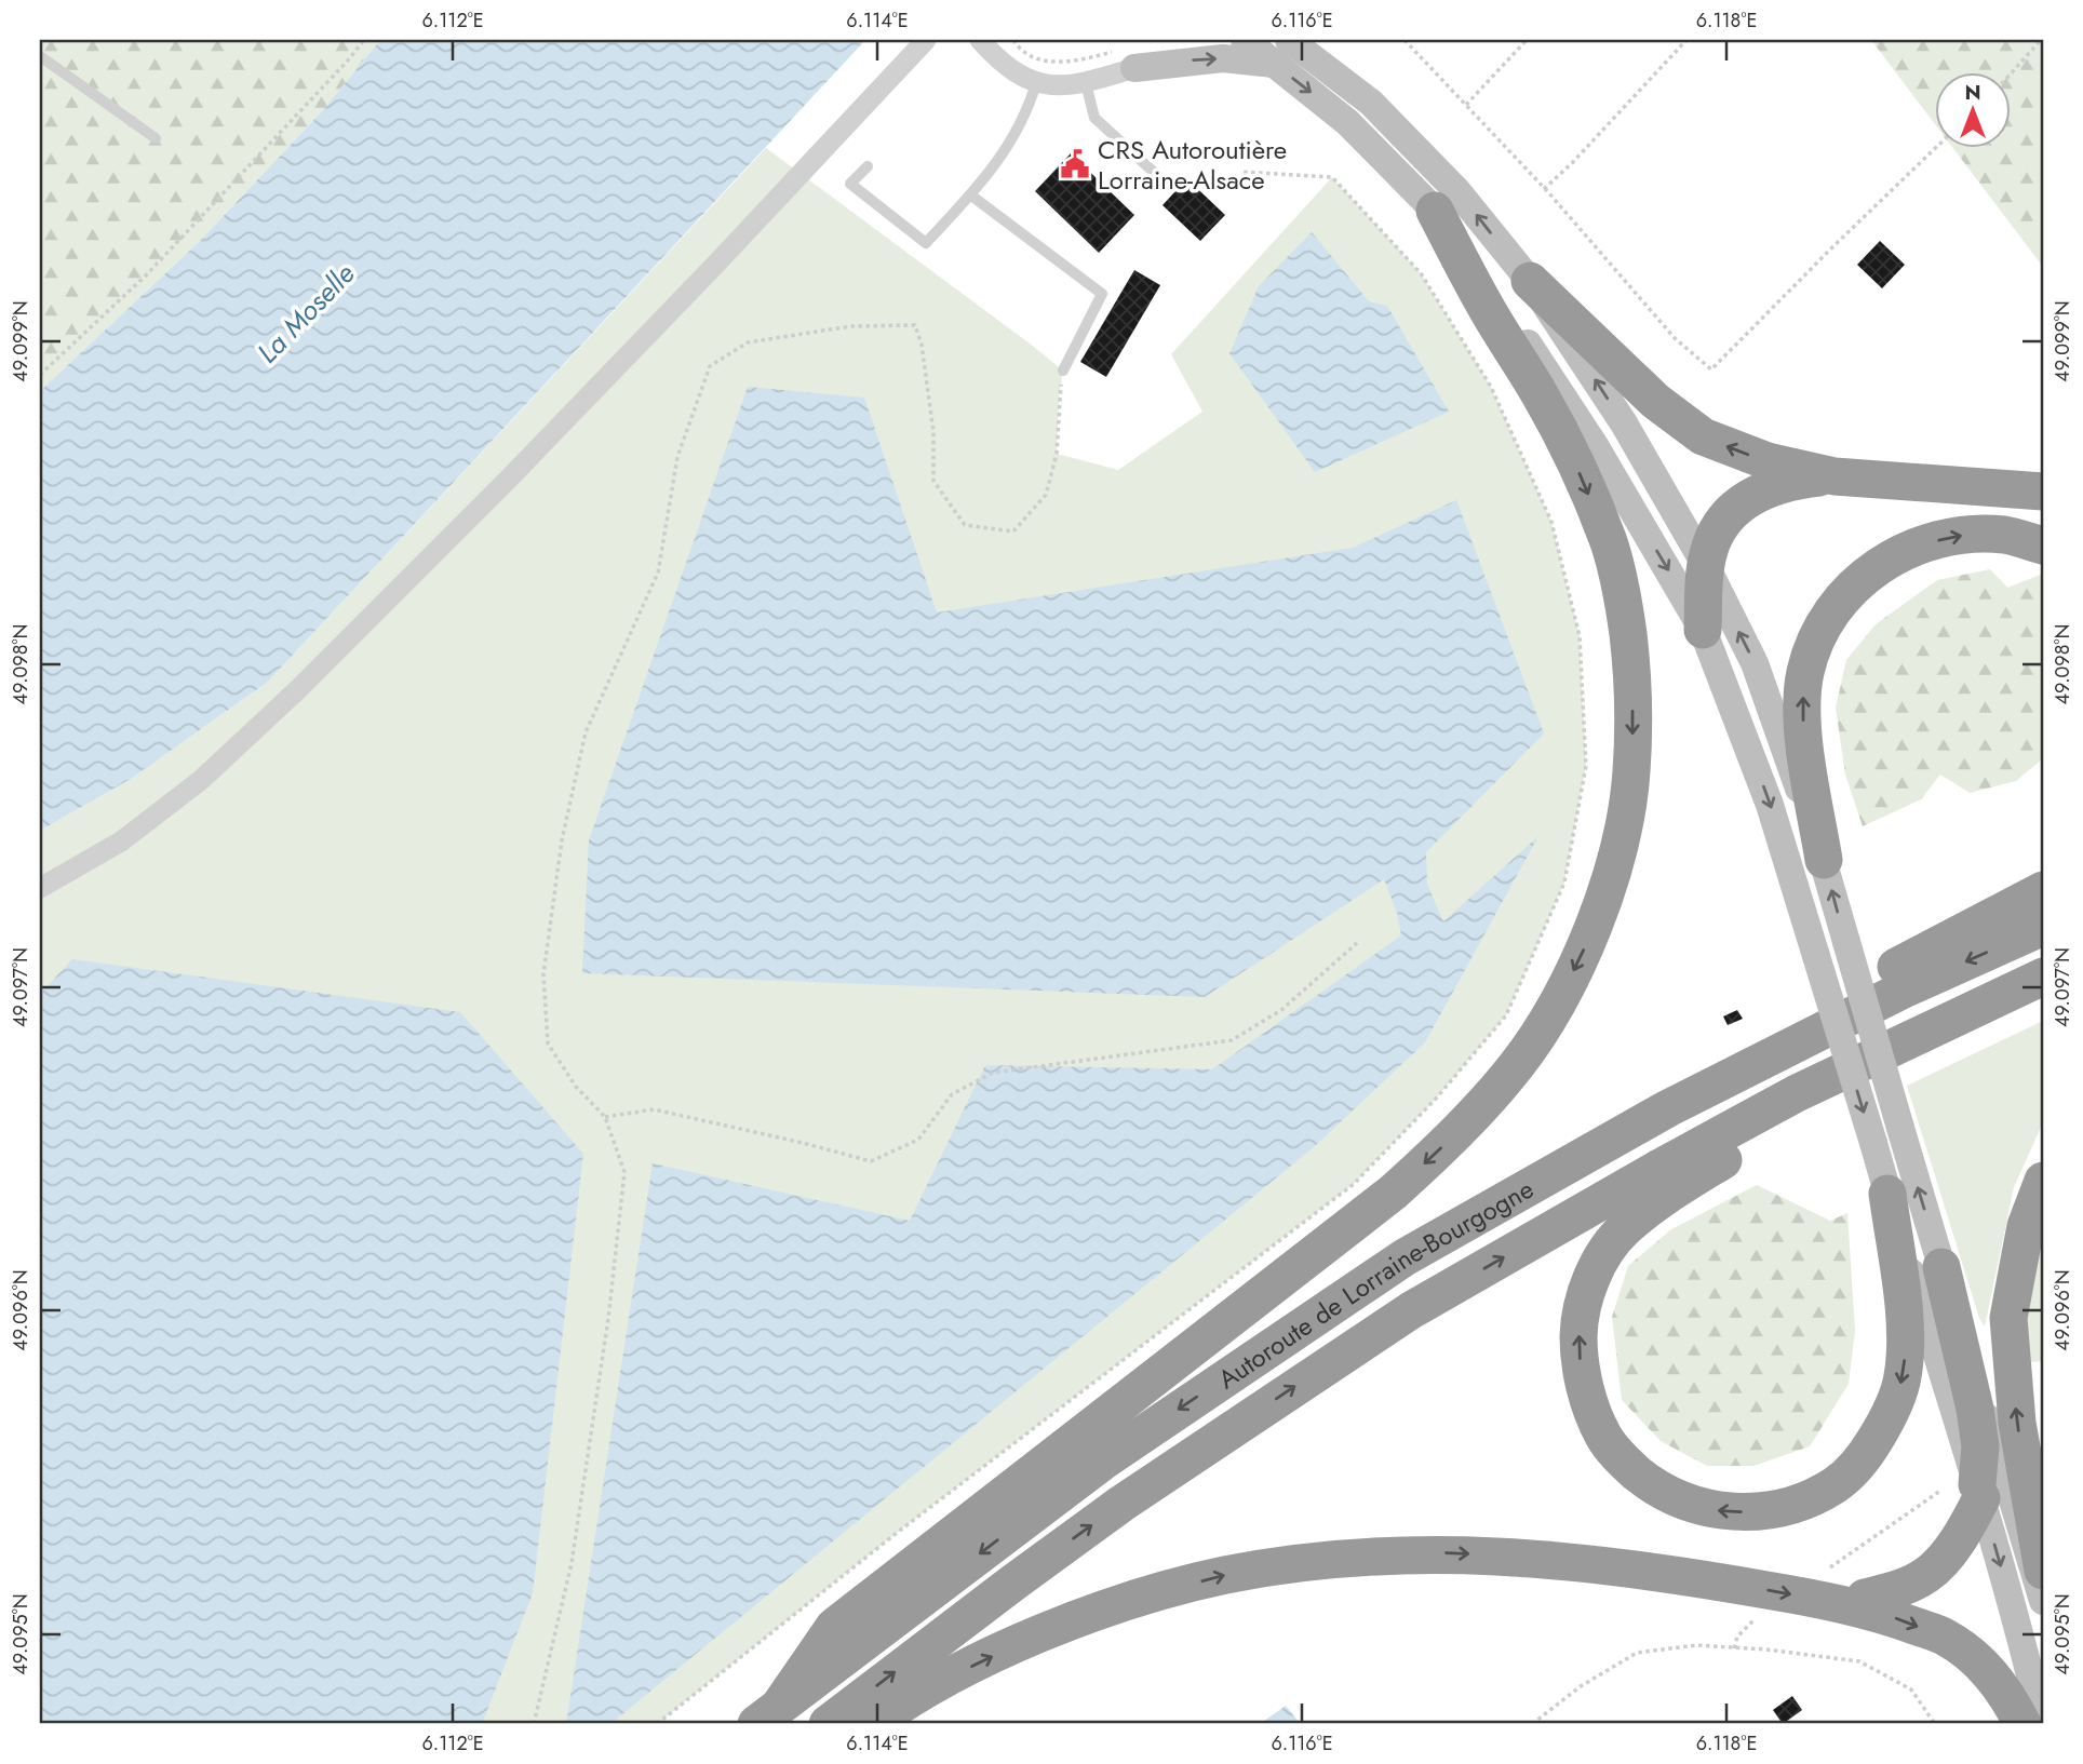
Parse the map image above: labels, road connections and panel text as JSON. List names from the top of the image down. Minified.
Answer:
{"streets":{"highway":["Autoroute de Lorraine-Bourgogne"]},"water":["La Moselle"],"places":{"public building":["CRS Autoroutière Lorraine-Alsace"]},"north":"top","coordinates":["6.112°E","6.114°E","6.116°E","6.118°E","49.099°N","49.098°N","49.097°N","49.096°N","49.095°N"]}
